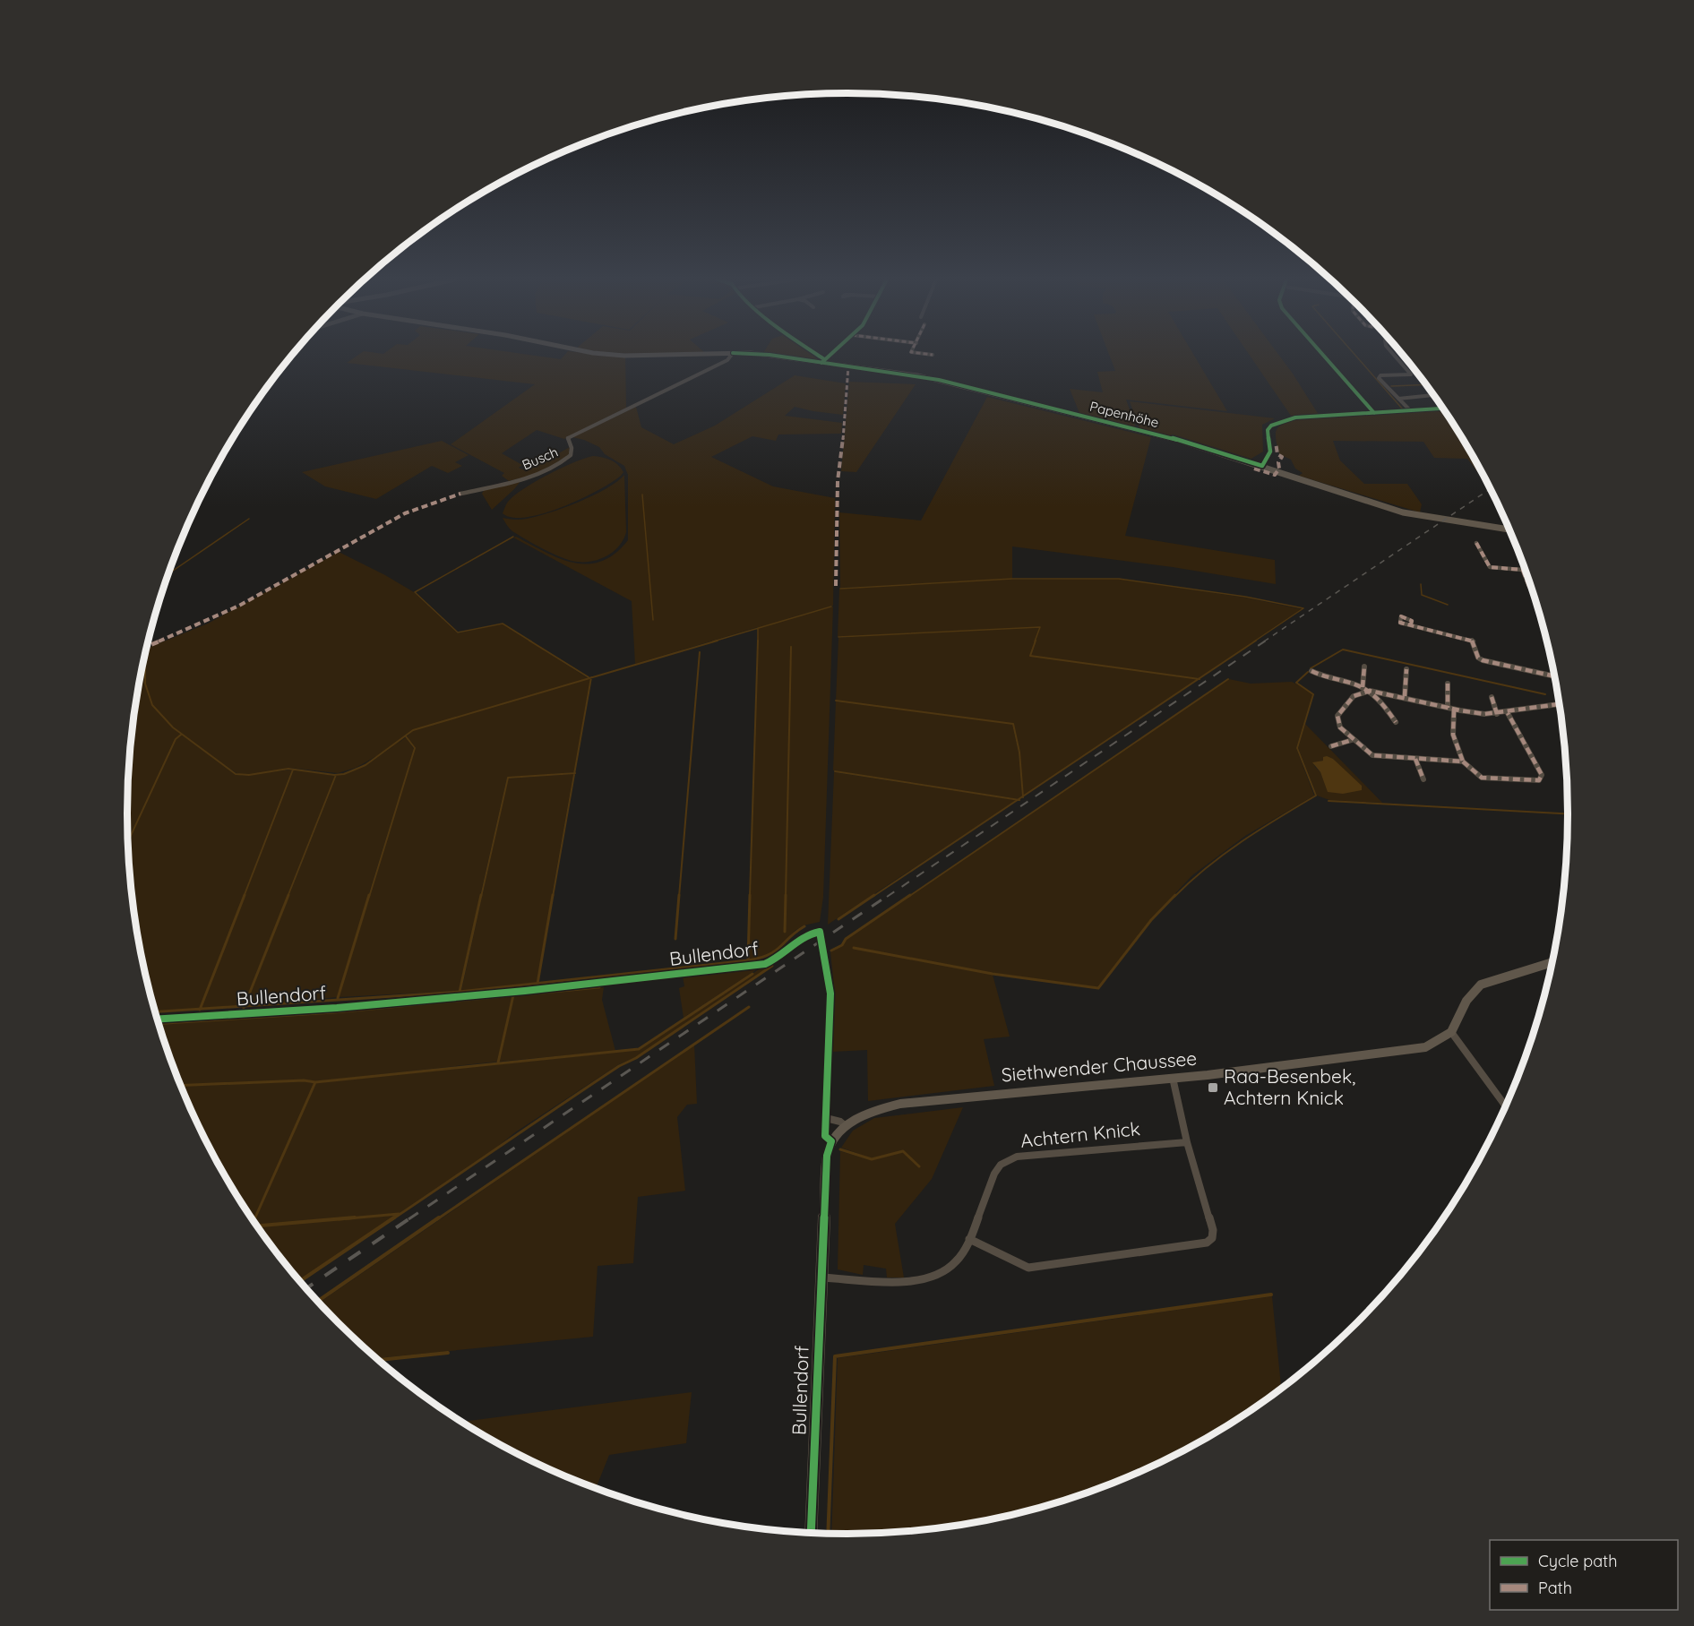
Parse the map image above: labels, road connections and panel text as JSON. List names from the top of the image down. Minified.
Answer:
{"streets":{"main road":["Papenhöhe","Bullendorf","Siethwender Chaussee"],"street":["Busch","Achtern Knick"]},"crossings":[["Bullendorf","Siethwender Chaussee"],["Bullendorf","Achtern Knick"]],"places":{"transit":["Raa-Besenbek, Achtern Knick"]},"legend":["Cycle path","Path"]}
